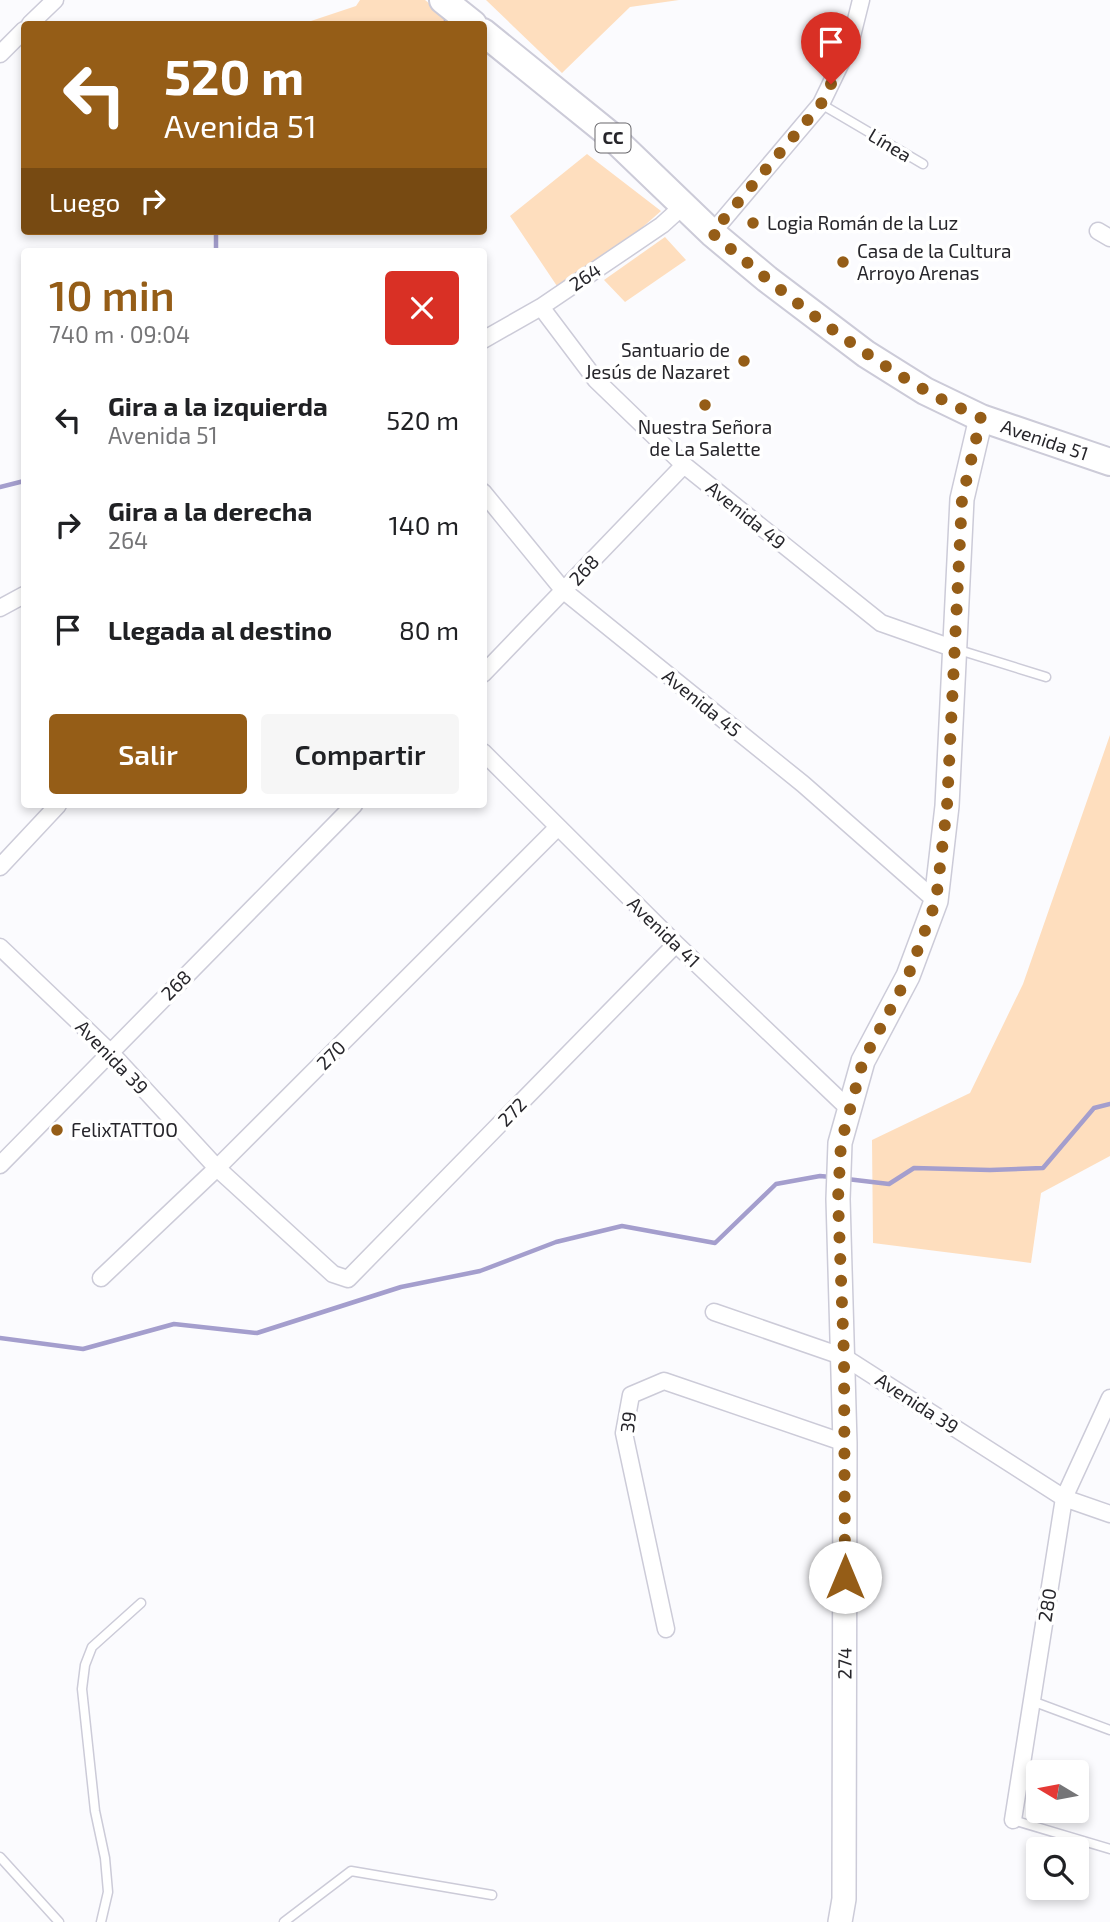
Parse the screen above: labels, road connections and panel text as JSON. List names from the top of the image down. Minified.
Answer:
{"streets":{"main road":["CC","Avenida 51"],"street":["264","Avenida 49","268","Avenida 45","Avenida 41","270","Avenida 39","272","39","280","274"],"lane":["Línea"]},"crossings":[["264","Avenida 51"],["264","Avenida 49"],["Avenida 51","274"],["Avenida 49","268"],["Avenida 49","274"],["268","Avenida 45"],["268","Avenida 39"],["Avenida 45","274"],["Avenida 41","270"],["Avenida 41","272"],["Avenida 41","274"],["270","Avenida 39"],["Avenida 39","272"],["Avenida 39","280"],["Avenida 39","274"],["39","274"]],"places":["Logia Román de la Luz","Casa de la Cultura Arroyo Arenas","Santuario de Jesús de Nazaret","Nuestra Señora de La Salette","FelixTATTOO"],"north":"left","page":{"turn":["520 m","Avenida 51"],"then":"Luego","heading":["10 min","740 m · 09:04"],"list":[{"name":"Gira a la izquierda","note":"Avenida 51","value":"520 m"},{"name":"Gira a la derecha","note":"264","value":"140 m"},{"name":"Llegada al destino","value":"80 m"}],"buttons":["Salir","Compartir"]}}
